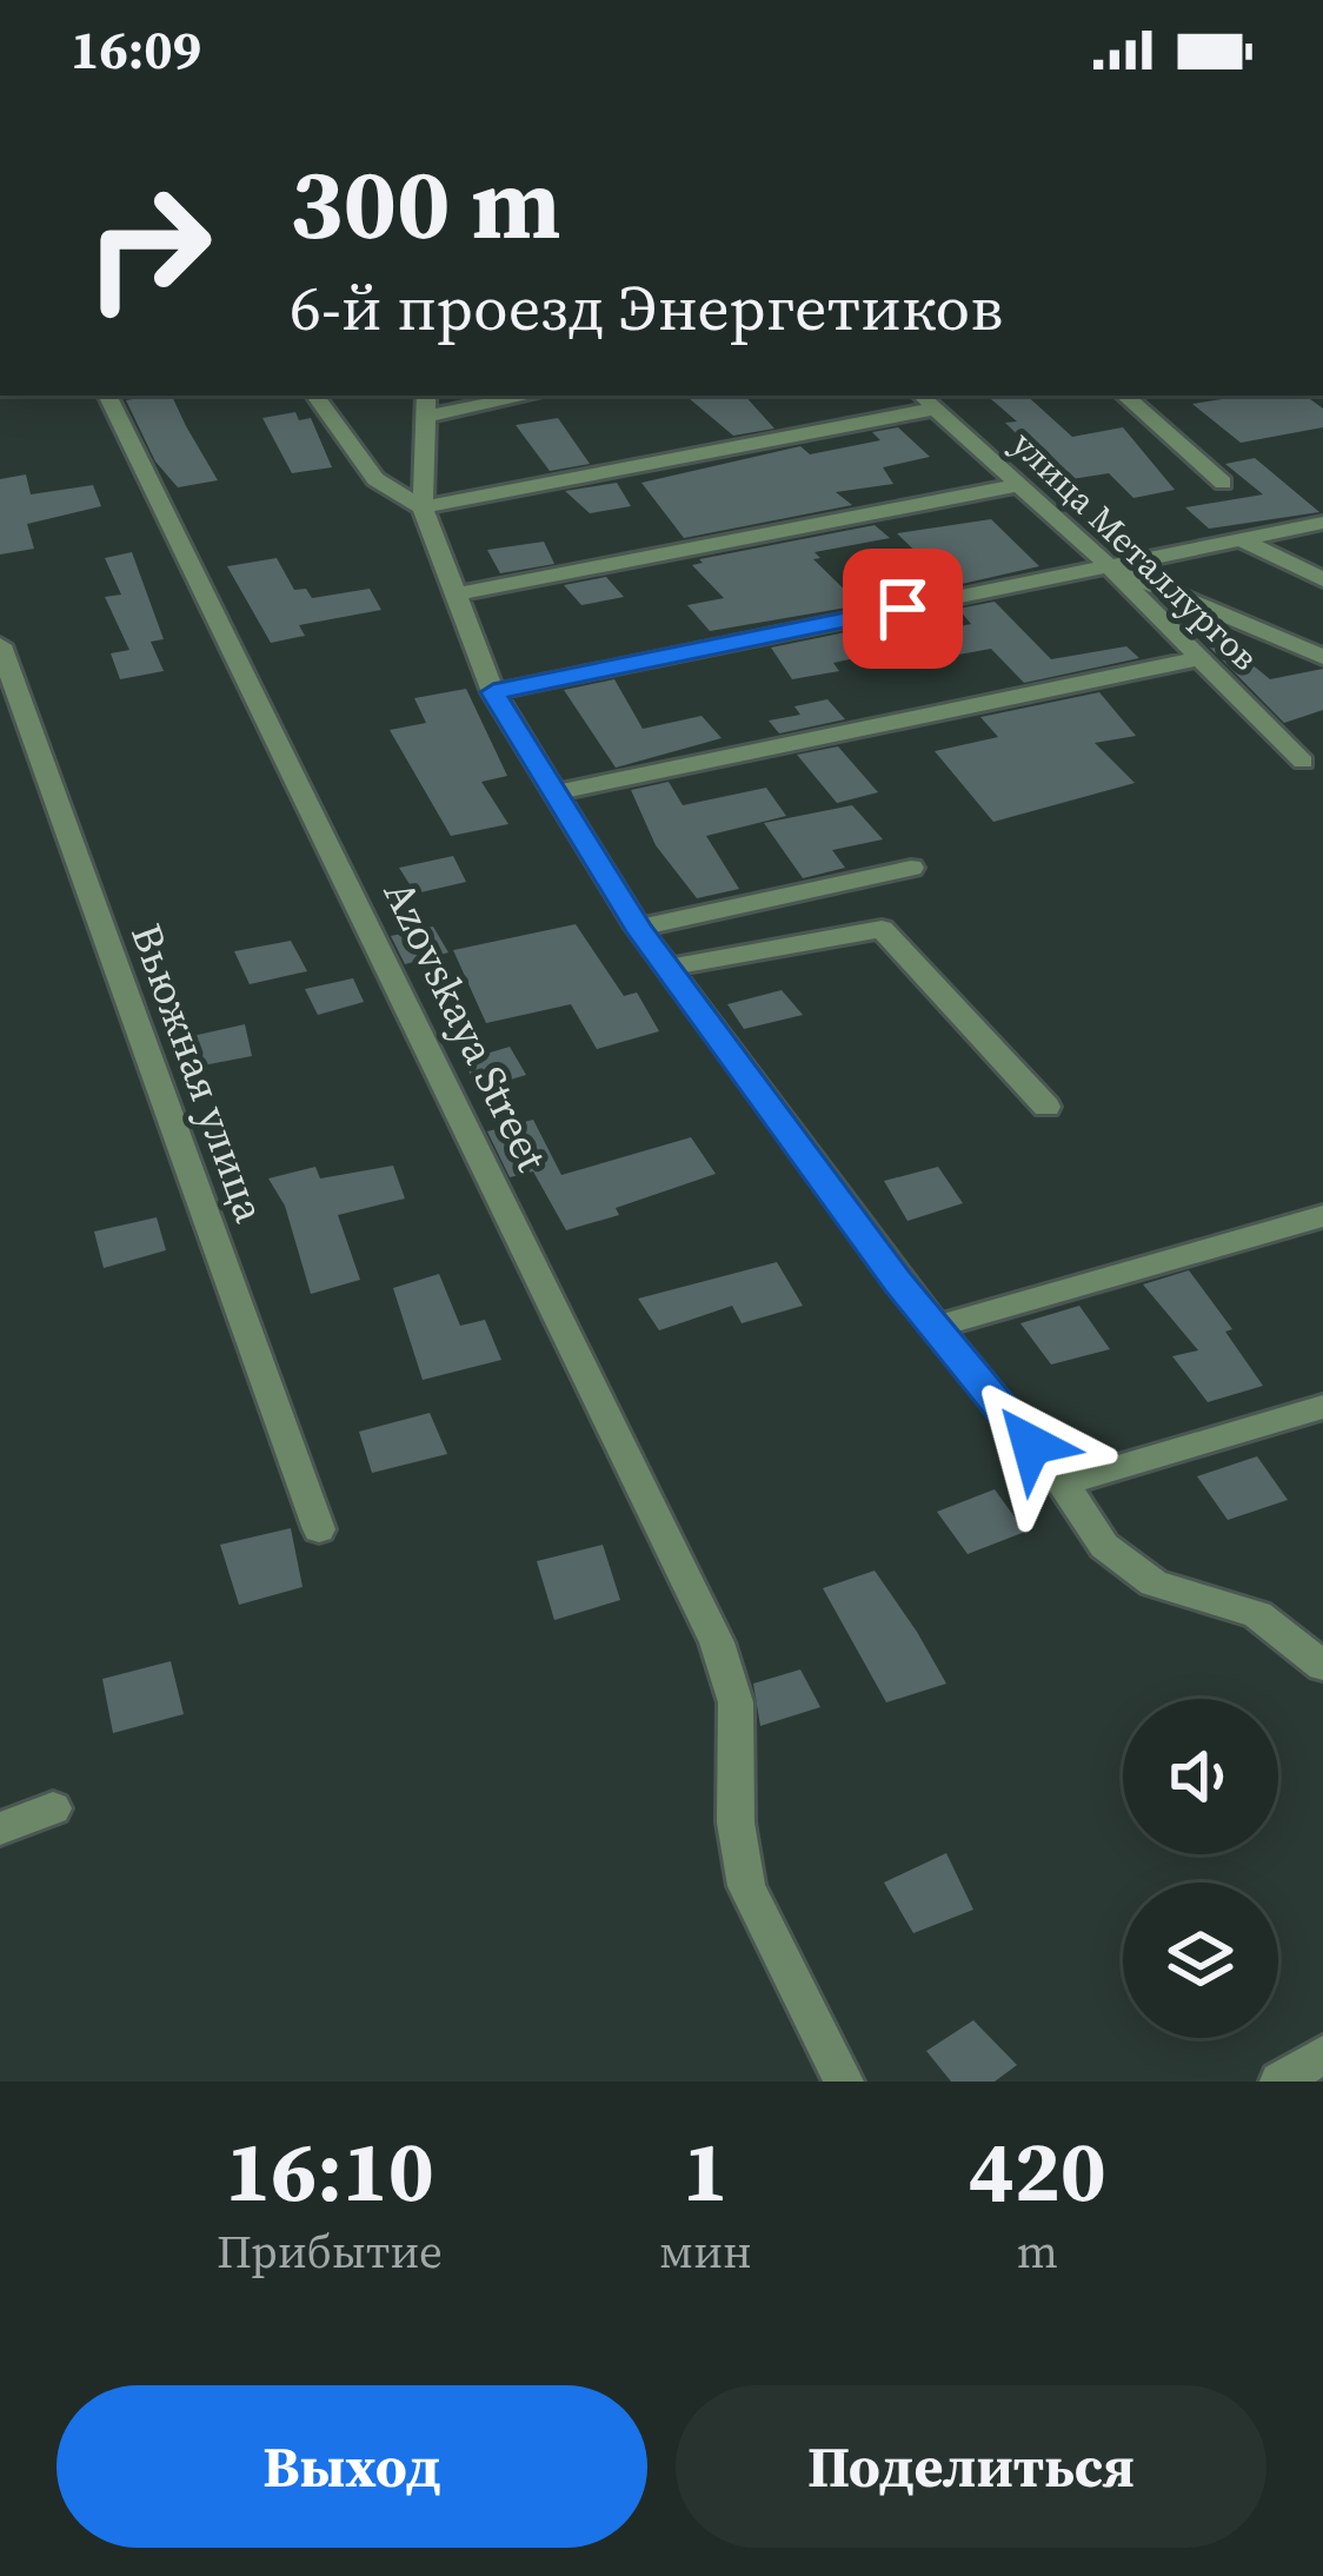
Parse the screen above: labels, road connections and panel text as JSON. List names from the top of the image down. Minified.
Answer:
{"streets":{"street":["улица Металлургов","Azovskaya Street","Вьюжная улица"]},"page":{"status":"16:09","turn":["300 m","6-й проезд Энергетиков"],"eta":["16:10","Прибытие","1","мин","420","m"],"buttons":["Выход","Поделиться"]}}
